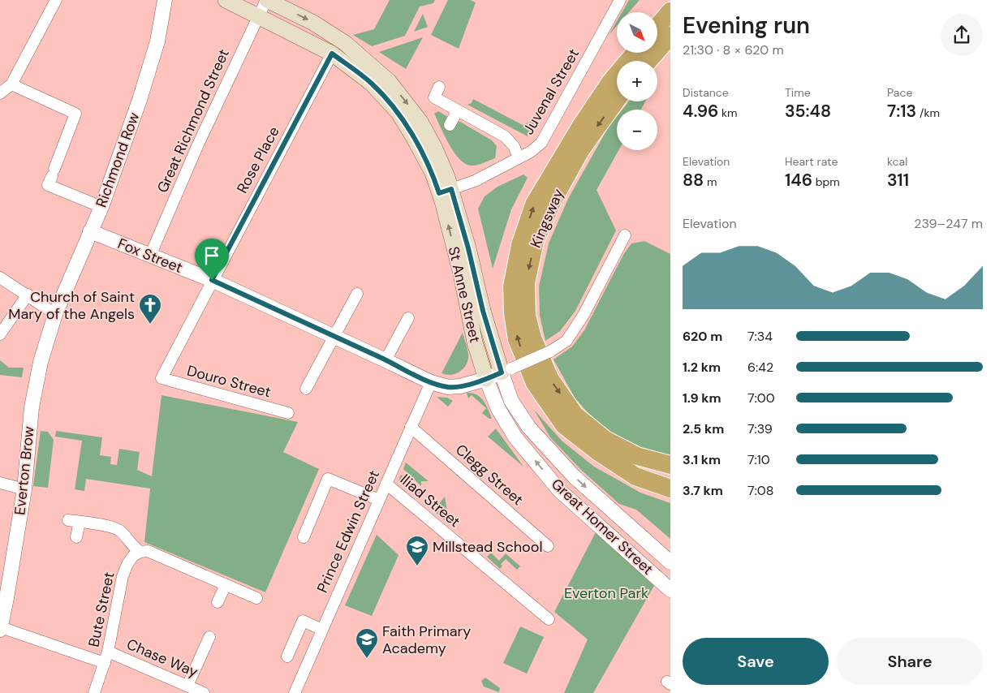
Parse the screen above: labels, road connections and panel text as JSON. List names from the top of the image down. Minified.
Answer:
{"streets":{"highway":["Kingsway"],"main road":["St Anne Street"],"street":["Juvenal Street","Great Richmond Street","Richmond Row","Rose Place","Fox Street","Douro Street","Everton Brow","Clegg Street","Iliad Street","Great Homer Street","Prince Edwin Street","Bute Street","Chase Way"]},"crossings":[["Juvenal Street","St Anne Street"],["Great Richmond Street","Fox Street"],["Great Richmond Street","St Anne Street"],["Richmond Row","Fox Street"],["Richmond Row","Everton Brow"],["Rose Place","Fox Street"],["Rose Place","St Anne Street"],["Rose Place","Douro Street"],["Fox Street","St Anne Street"],["Fox Street","Douro Street"],["Fox Street","Great Homer Street"],["Fox Street","Prince Edwin Street"],["St Anne Street","Great Homer Street"],["Clegg Street","Prince Edwin Street"],["Iliad Street","Prince Edwin Street"],["Bute Street","Chase Way"]],"parks":["Everton Park"],"places":{"church":["Church of Saint Mary of the Angels"],"school or university":["Millstead School","Faith Primary Academy"]},"north":"bottom right","page":{"heading":["Evening run","21:30 · 8 × 620 m"],"map_buttons":["+","−"],"stats":[["Distance","4.96 km"],["Time","35:48"],["Pace","7:13 /km"],["Elevation","88 m"],["Heart rate","146 bpm"],["kcal","311"]],"chart":["Elevation","239–247 m"],"list":[{"name":"620 m","note":"7:34"},{"name":"1.2 km","note":"6:42"},{"name":"1.9 km","note":"7:00"},{"name":"2.5 km","note":"7:39"},{"name":"3.1 km","note":"7:10"},{"name":"3.7 km","note":"7:08"}],"buttons":["Save","Share"]}}
